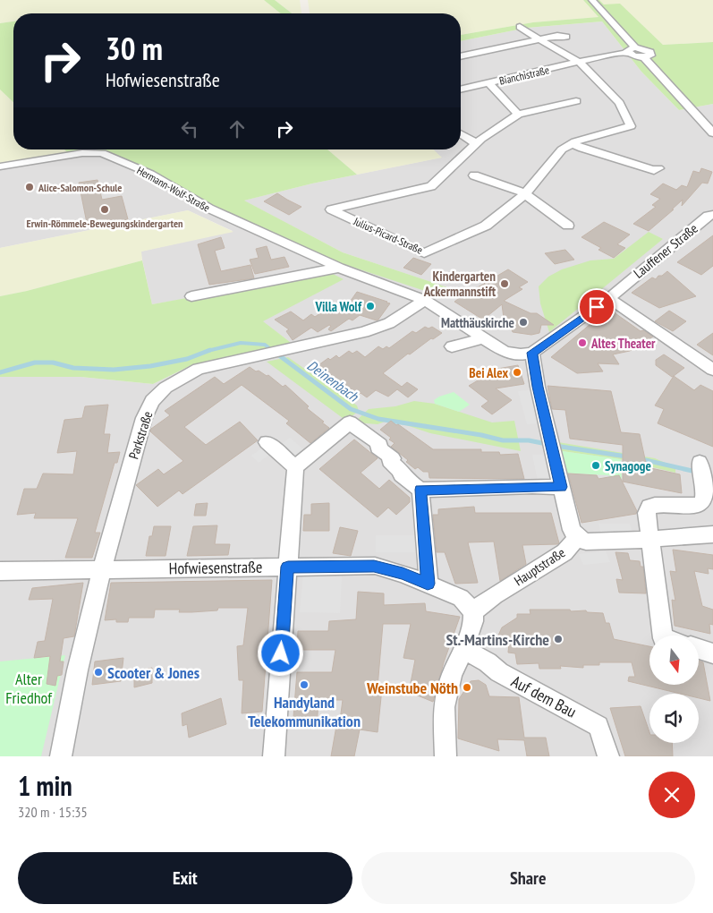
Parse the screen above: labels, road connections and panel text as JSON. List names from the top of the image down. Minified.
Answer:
{"streets":{"street":["Bianchistraße","Hermann-Wolf-Straße","Julius-Picard-Straße","Lauffener Straße","Parkstraße","Hauptstraße","Hofwiesenstraße","Auf dem Bau"]},"crossings":[["Bianchistraße","Julius-Picard-Straße"],["Hermann-Wolf-Straße","Lauffener Straße"],["Hermann-Wolf-Straße","Parkstraße"],["Hermann-Wolf-Straße","Hauptstraße"],["Lauffener Straße","Hauptstraße"],["Parkstraße","Hofwiesenstraße"],["Hauptstraße","Hofwiesenstraße"]],"water":["Deinenbach"],"parks":["Alter Friedhof"],"places":["Alice-Salomon-Schule","Erwin-Römmele-Bewegungskindergarten","Kindergarten Ackermannstift","Villa Wolf","Matthäuskirche","Altes Theater","Bei Alex","Synagoge","St.-Martins-Kirche","Scooter & Jones","Handyland Telekommunikation","Weinstube Nöth"],"north":"bottom","page":{"turn":["30 m","Hofwiesenstraße"],"heading":["1 min","320 m · 15:35"],"buttons":["Exit","Share"]}}
